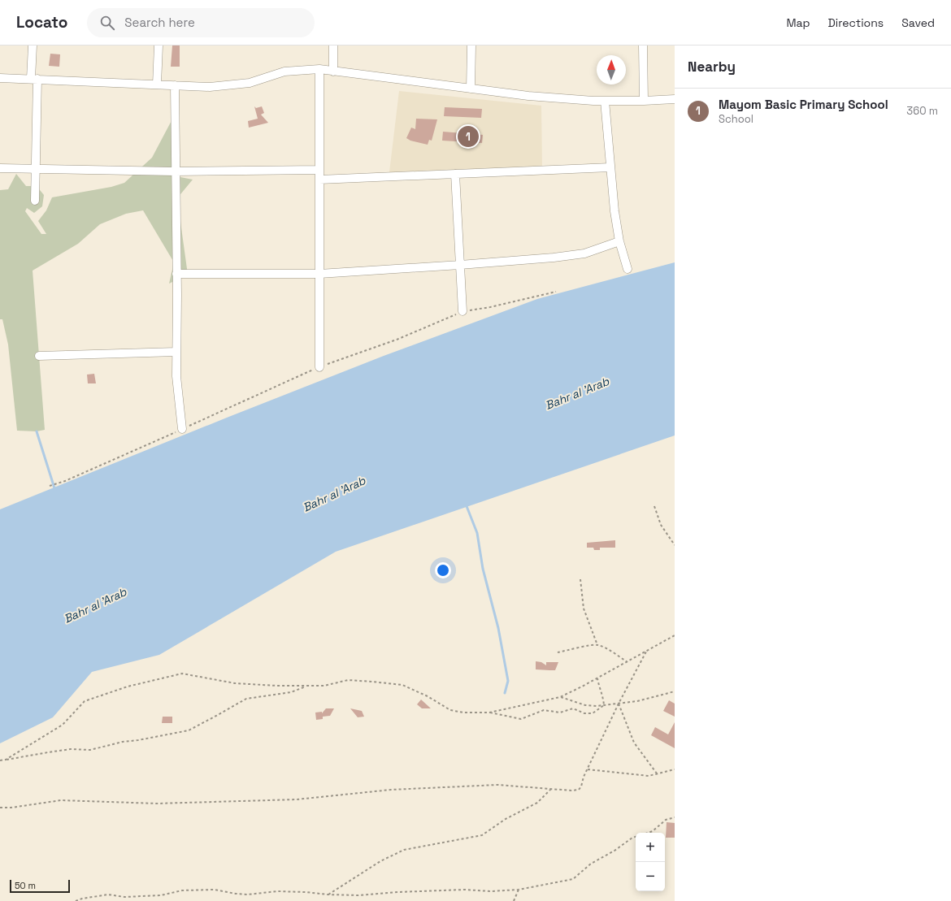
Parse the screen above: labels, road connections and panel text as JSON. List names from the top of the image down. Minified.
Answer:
{"water":["Bahr al 'Arab"],"scale_bar":"50 m","north":"top","page":{"header":"Locato","search":"Search here","nav":["Map","Directions","Saved"],"heading":"Nearby","list":[{"mark":"1","name":"Mayom Basic Primary School","note":"School","value":"360 m"}],"pins":"1","map_buttons":["+","−"],"scale":"50 m"}}
